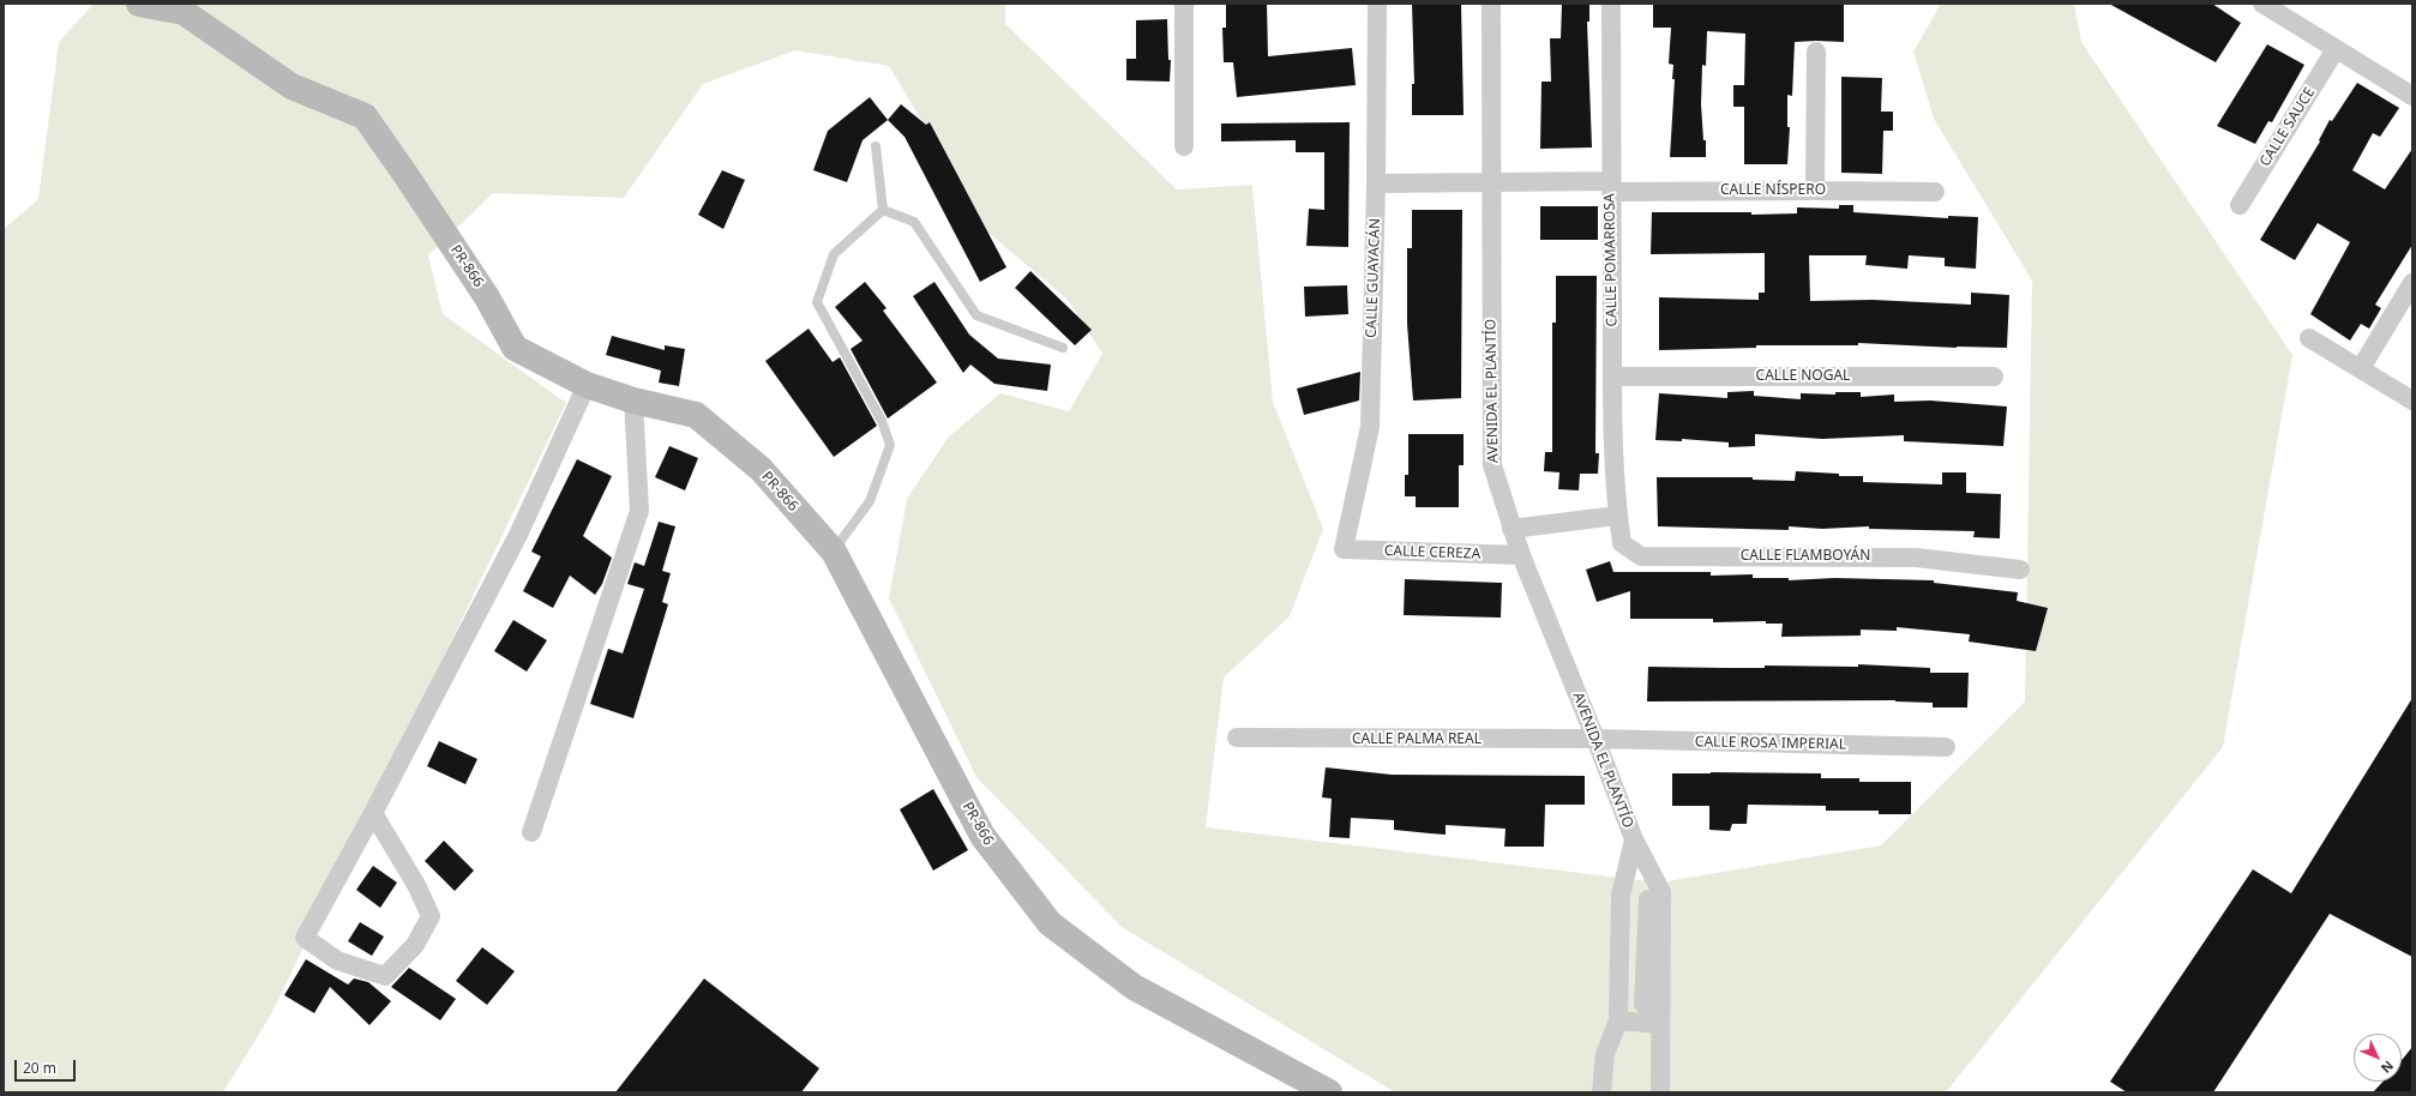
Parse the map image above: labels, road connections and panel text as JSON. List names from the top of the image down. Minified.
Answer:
{"streets":{"street":["CALLE SAUCE","CALLE NÍSPERO","CALLE POMARROSA","PR-866","CALLE GUAYACÁN","CALLE NOGAL","AVENIDA EL PLANTÍO","CALLE CEREZA","CALLE FLAMBOYÁN","CALLE PALMA REAL","CALLE ROSA IMPERIAL"]},"crossings":[["CALLE NÍSPERO","CALLE POMARROSA"],["CALLE NÍSPERO","CALLE GUAYACÁN"],["CALLE NÍSPERO","AVENIDA EL PLANTÍO"],["CALLE POMARROSA","CALLE NOGAL"],["CALLE POMARROSA","CALLE FLAMBOYÁN"],["CALLE GUAYACÁN","CALLE CEREZA"],["AVENIDA EL PLANTÍO","CALLE CEREZA"],["AVENIDA EL PLANTÍO","CALLE PALMA REAL"],["AVENIDA EL PLANTÍO","CALLE ROSA IMPERIAL"],["CALLE PALMA REAL","CALLE ROSA IMPERIAL"]],"scale_bar":"20 m","north":"bottom right"}
